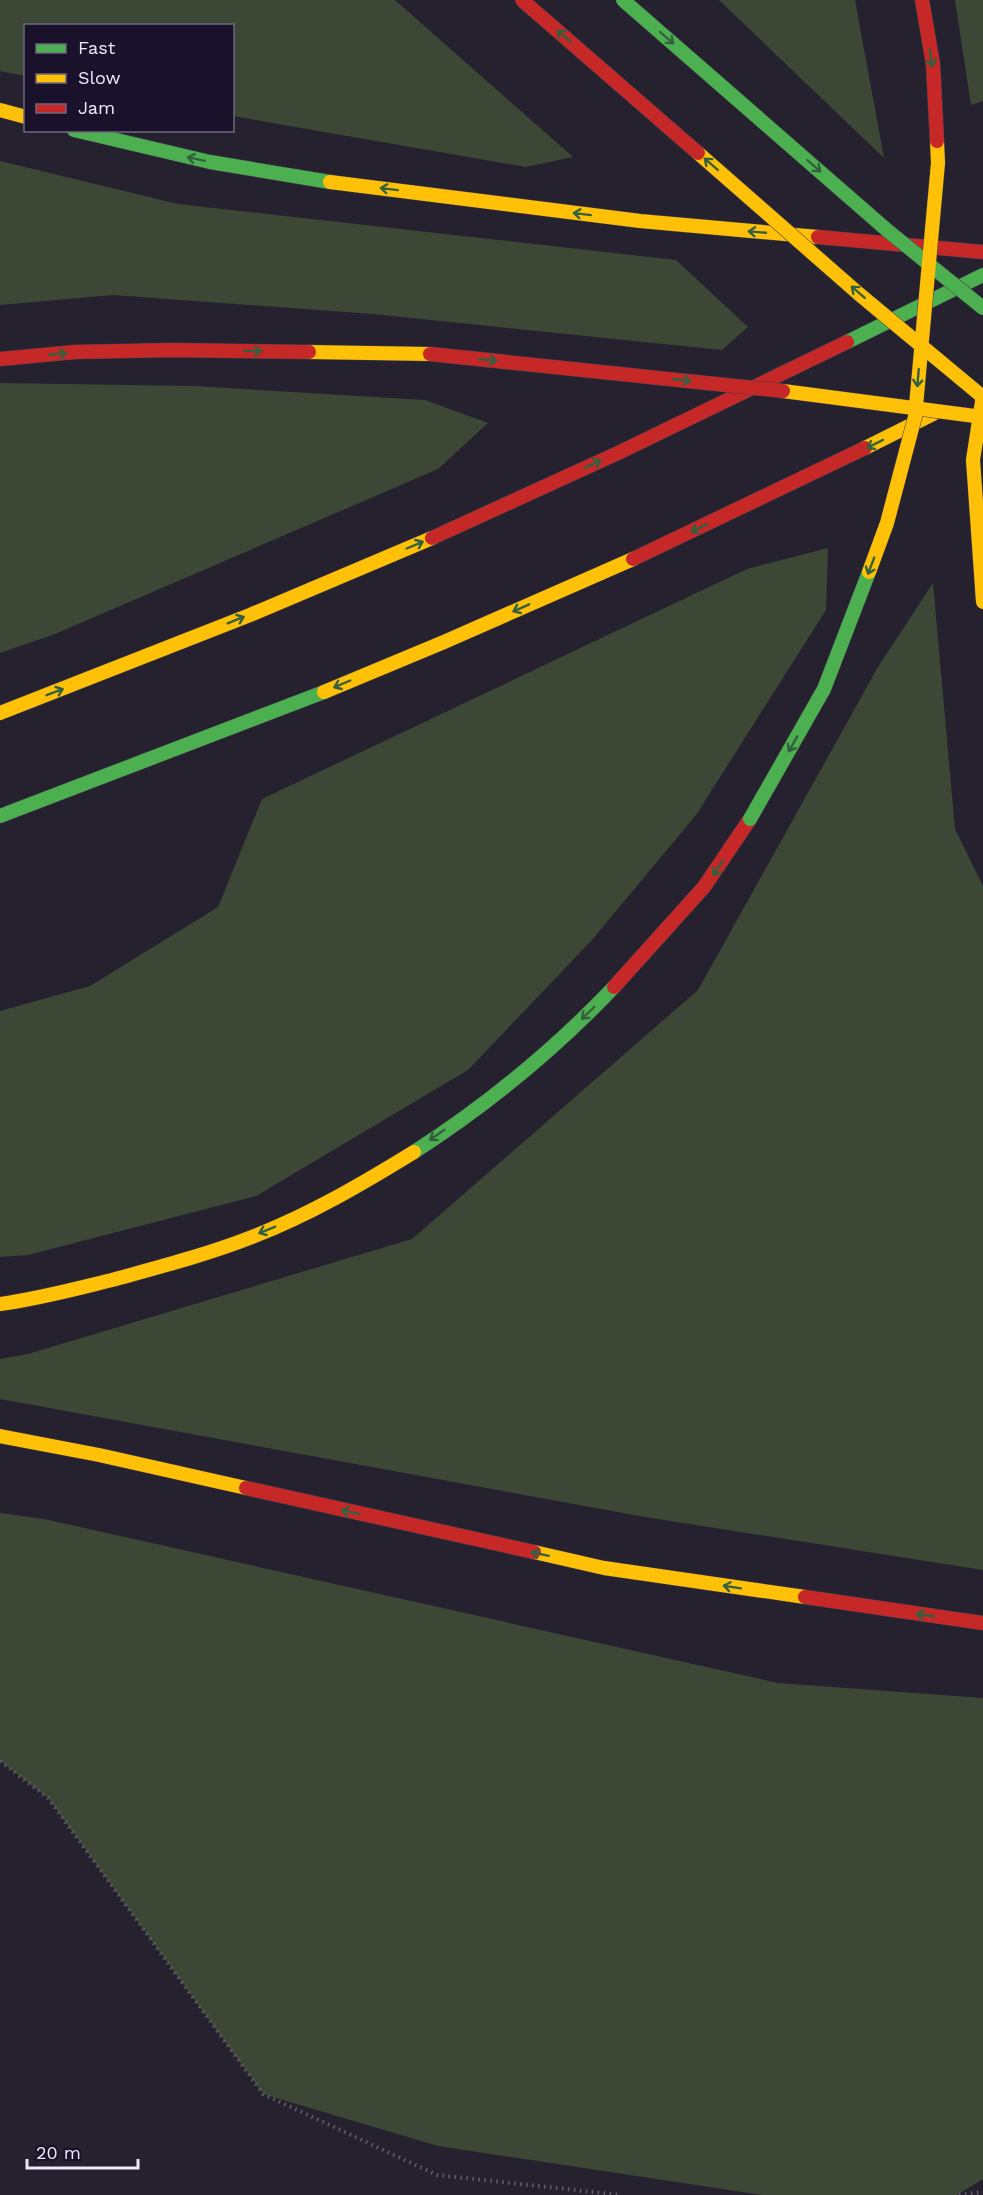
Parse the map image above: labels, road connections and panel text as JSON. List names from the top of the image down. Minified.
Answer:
{"legend":["Fast","Slow","Jam"],"scale_bar":"20 m"}
